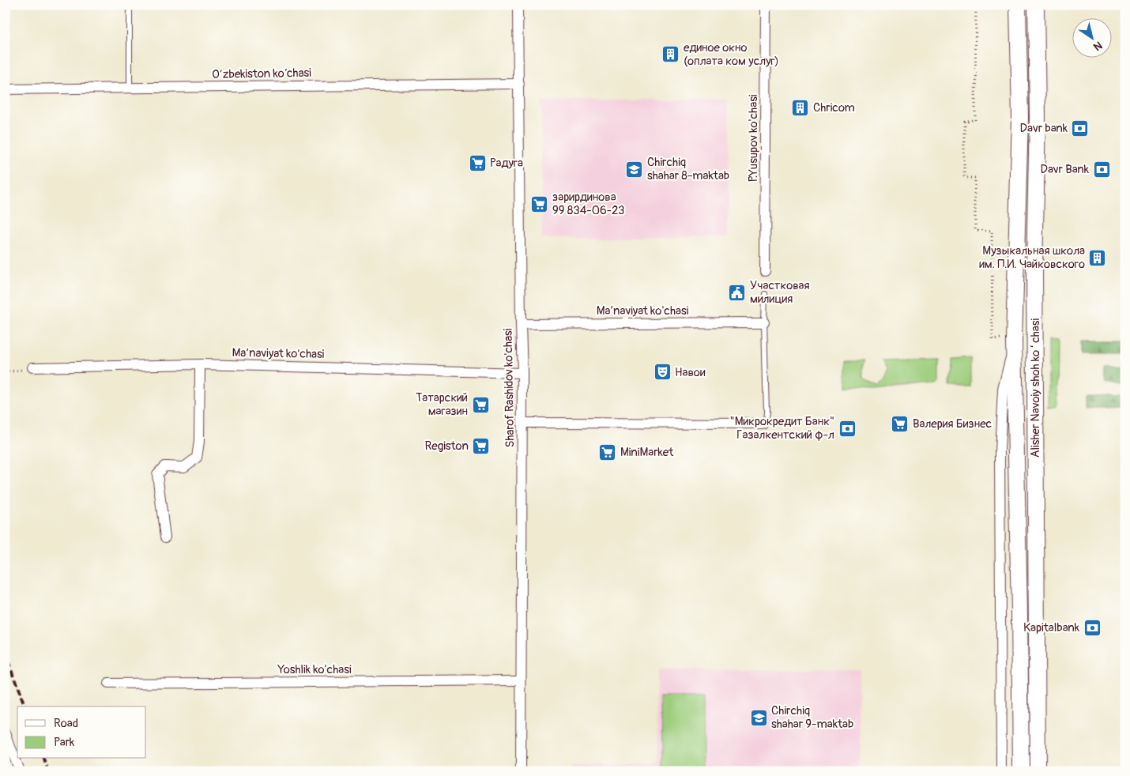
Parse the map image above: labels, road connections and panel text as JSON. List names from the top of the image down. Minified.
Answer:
{"streets":{"main road":["Alisher Navoiy shoh koʻchasi"],"street":["O‘zbekiston ko‘chasi","P.Yusupov ko'chasi","Ma’naviyat ko'chasi","Sharof Rashidov ko'chasi","Yoshlik ko'chasi"]},"crossings":[["O‘zbekiston ko‘chasi","Sharof Rashidov ko'chasi"],["Ma’naviyat ko'chasi","Sharof Rashidov ko'chasi"],["Sharof Rashidov ko'chasi","Yoshlik ko'chasi"]],"places":{"building":["единое окно (оплата ком услуг)","Chricom","Музыкальная школа им. П.И. Чайковского"],"bank":["Davr bank","Davr Bank","\"Микрокредит Банк\" Газалкентский ф-л","Kapitalbank"],"supermarket":["Радуга","зарирдинова 99 834-06-23","Татарский магазин","Валерия Бизнес","Registon","MiniMarket"],"school or university":["Chirchiq shahar 8-maktab","Chirchiq shahar 9-maktab"],"public building":["Участковая милиция"],"theatre":["Навои"]},"legend":["Road","Park"],"north":"bottom right"}
